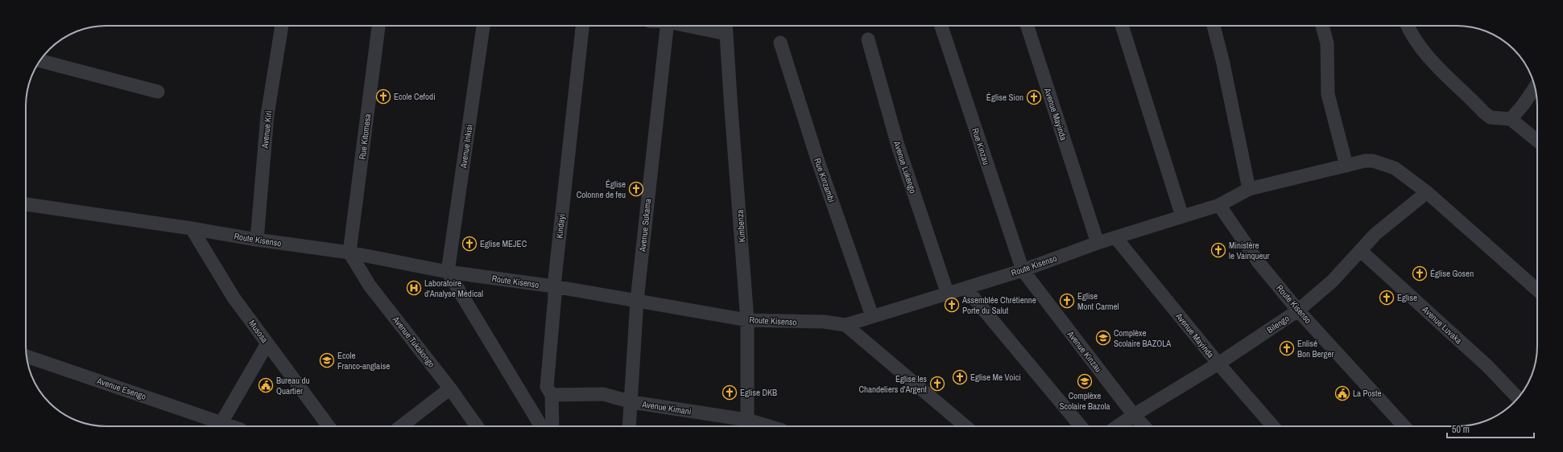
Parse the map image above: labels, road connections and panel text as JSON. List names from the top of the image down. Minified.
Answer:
{"streets":{"street":["Avenue Mayinda","Avenue Kiri","Rue Kitomesa","Avenue Inkisi","Rue Kinzau","Avenue Lukengo","Rue Kinzambi","Avenue Sukama","Kindayi","Kimbenza","Route Kisenso","Bilengo","Avenue Luvaka","Musosa","Avenue Tukakongo","Avenue Kinzau","Avenue Esengo","Avenue Kimani"]},"crossings":[["Avenue Mayinda","Route Kisenso"],["Avenue Mayinda","Bilengo"],["Avenue Kiri","Route Kisenso"],["Rue Kitomesa","Route Kisenso"],["Rue Kitomesa","Avenue Tukakongo"],["Avenue Inkisi","Route Kisenso"],["Rue Kinzau","Route Kisenso"],["Rue Kinzau","Avenue Kinzau"],["Avenue Lukengo","Route Kisenso"],["Rue Kinzambi","Route Kisenso"],["Avenue Sukama","Route Kisenso"],["Avenue Sukama","Avenue Kimani"],["Kindayi","Route Kisenso"],["Kindayi","Avenue Kimani"],["Kimbenza","Route Kisenso"],["Kimbenza","Avenue Kimani"],["Route Kisenso","Bilengo"],["Route Kisenso","Musosa"],["Route Kisenso","Avenue Tukakongo"],["Route Kisenso","Avenue Kinzau"],["Bilengo","Avenue Luvaka"],["Bilengo","Avenue Kinzau"]],"places":{"church":["Ecole Cefodi","Église Sion","Église Colonne de feu","Eglise MEJEC","Ministère le Vainqueur","Église Gosen","Eglise","Eglise Mont Carmel","Assemblée Chrétienne Porte du Salut","Enlisé Bon Berger","Eglise Me Voici","Eglise les Chandeliers d'Argent","Eglise DKB"],"hospital":["Laboratoire d'Analyse Médical"],"school or university":["Complèxe Scolaire BAZOLA","Ecole Franco-anglaise","Complèxe Scolaire Bazola"],"public building":["Bureau du Quartier","La Poste"]},"scale_bar":"50 m"}
